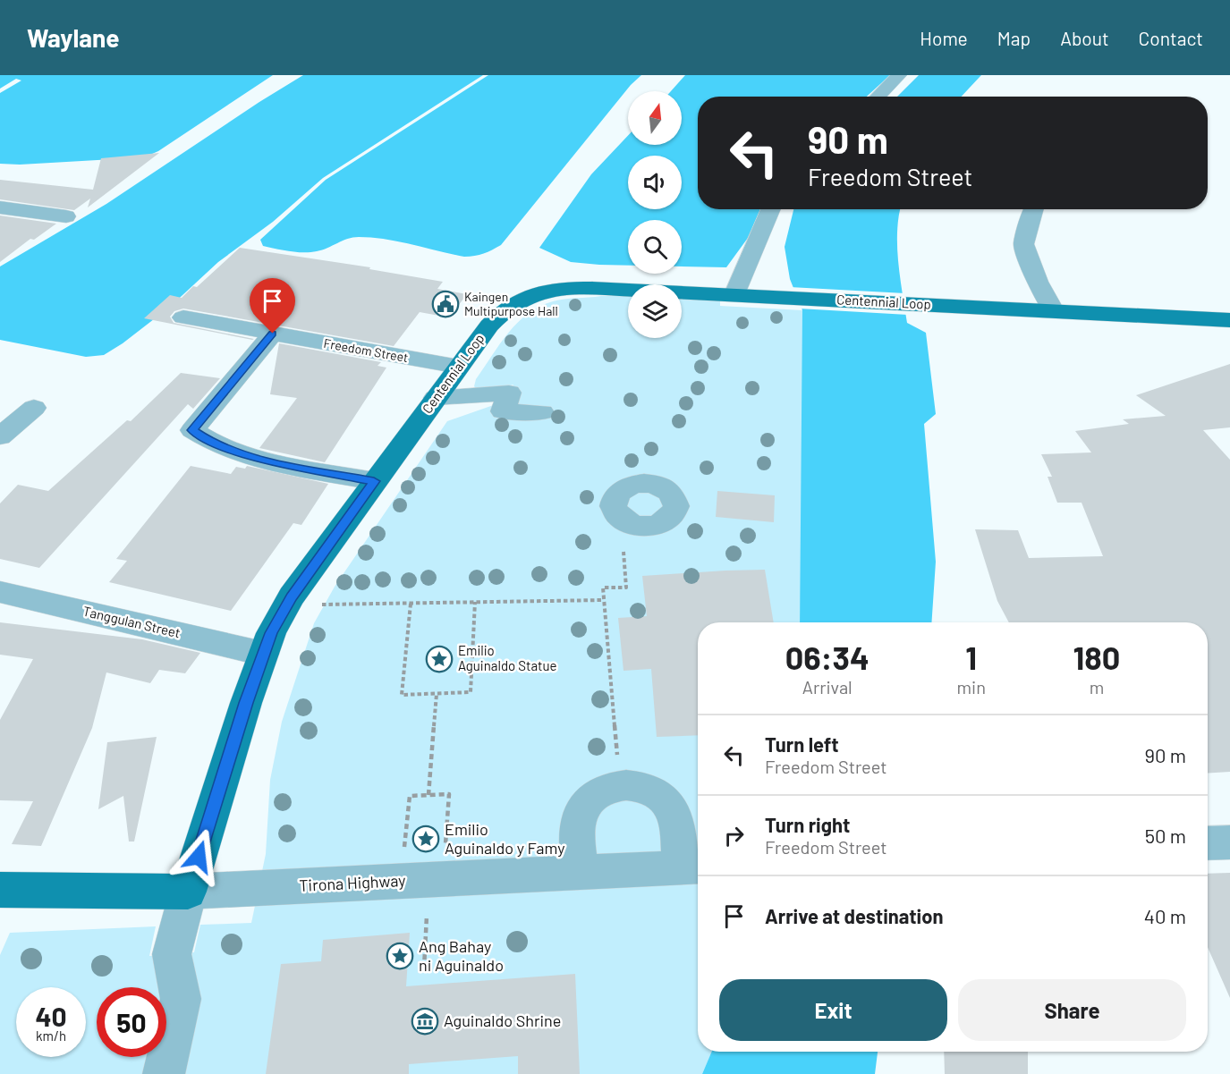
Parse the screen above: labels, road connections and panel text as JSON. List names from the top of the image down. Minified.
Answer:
{"streets":{"main road":["Centennial Loop","Tirona Highway"],"street":["Freedom Street","Tanggulan Street"]},"crossings":[["Centennial Loop","Freedom Street"],["Centennial Loop","Tanggulan Street"],["Centennial Loop","Tirona Highway"]],"places":{"public building":["Kaingen Multipurpose Hall"],"place":["Emilio Aguinaldo Statue","Emilio Aguinaldo y Famy","Ang Bahay ni Aguinaldo"],"museum":["Aguinaldo Shrine"]},"north":"top","page":{"header":"Waylane","nav":["Home","Map","About","Contact"],"turn":["90 m","Freedom Street"],"eta":["06:34","Arrival","1","min","180","m"],"list":[{"name":"Turn left","note":"Freedom Street","value":"90 m"},{"name":"Turn right","note":"Freedom Street","value":"50 m"},{"name":"Arrive at destination","value":"40 m"}],"buttons":["Exit","Share"],"speed":"40 km/h","limit":"50"}}
